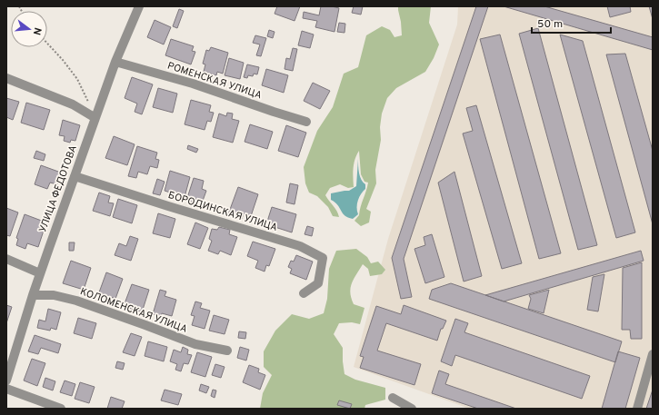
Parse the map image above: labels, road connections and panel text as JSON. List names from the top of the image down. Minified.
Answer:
{"streets":{"street":["РОМЕНСКАЯ УЛИЦА","УЛИЦА ФЕДОТОВА","БОРОДИНСКАЯ УЛИЦА","КОЛОМЕНСКАЯ УЛИЦА"]},"crossings":[["РОМЕНСКАЯ УЛИЦА","УЛИЦА ФЕДОТОВА"],["УЛИЦА ФЕДОТОВА","БОРОДИНСКАЯ УЛИЦА"],["УЛИЦА ФЕДОТОВА","КОЛОМЕНСКАЯ УЛИЦА"]],"scale_bar":"50 m","north":"right"}
